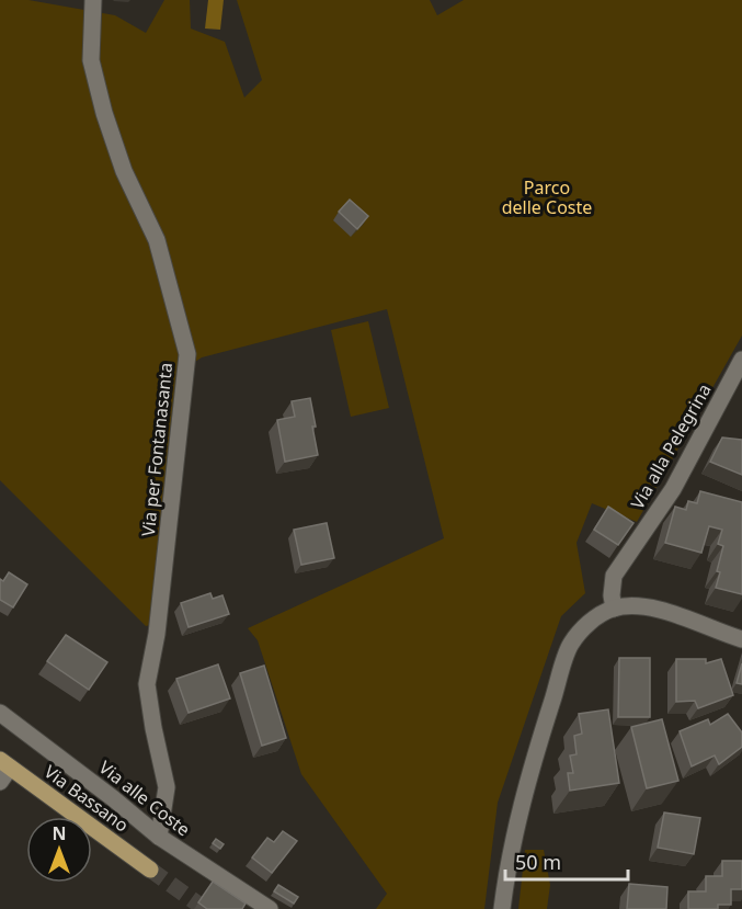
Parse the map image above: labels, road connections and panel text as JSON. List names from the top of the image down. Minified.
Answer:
{"streets":{"main road":["Via Bassano"],"street":["Via alla Pelegrina","Via per Fontanasanta","Via alle Coste"]},"crossings":[["Via per Fontanasanta","Via alle Coste"]],"parks":["Parco delle Coste"],"scale_bar":"50 m","north":"top"}
